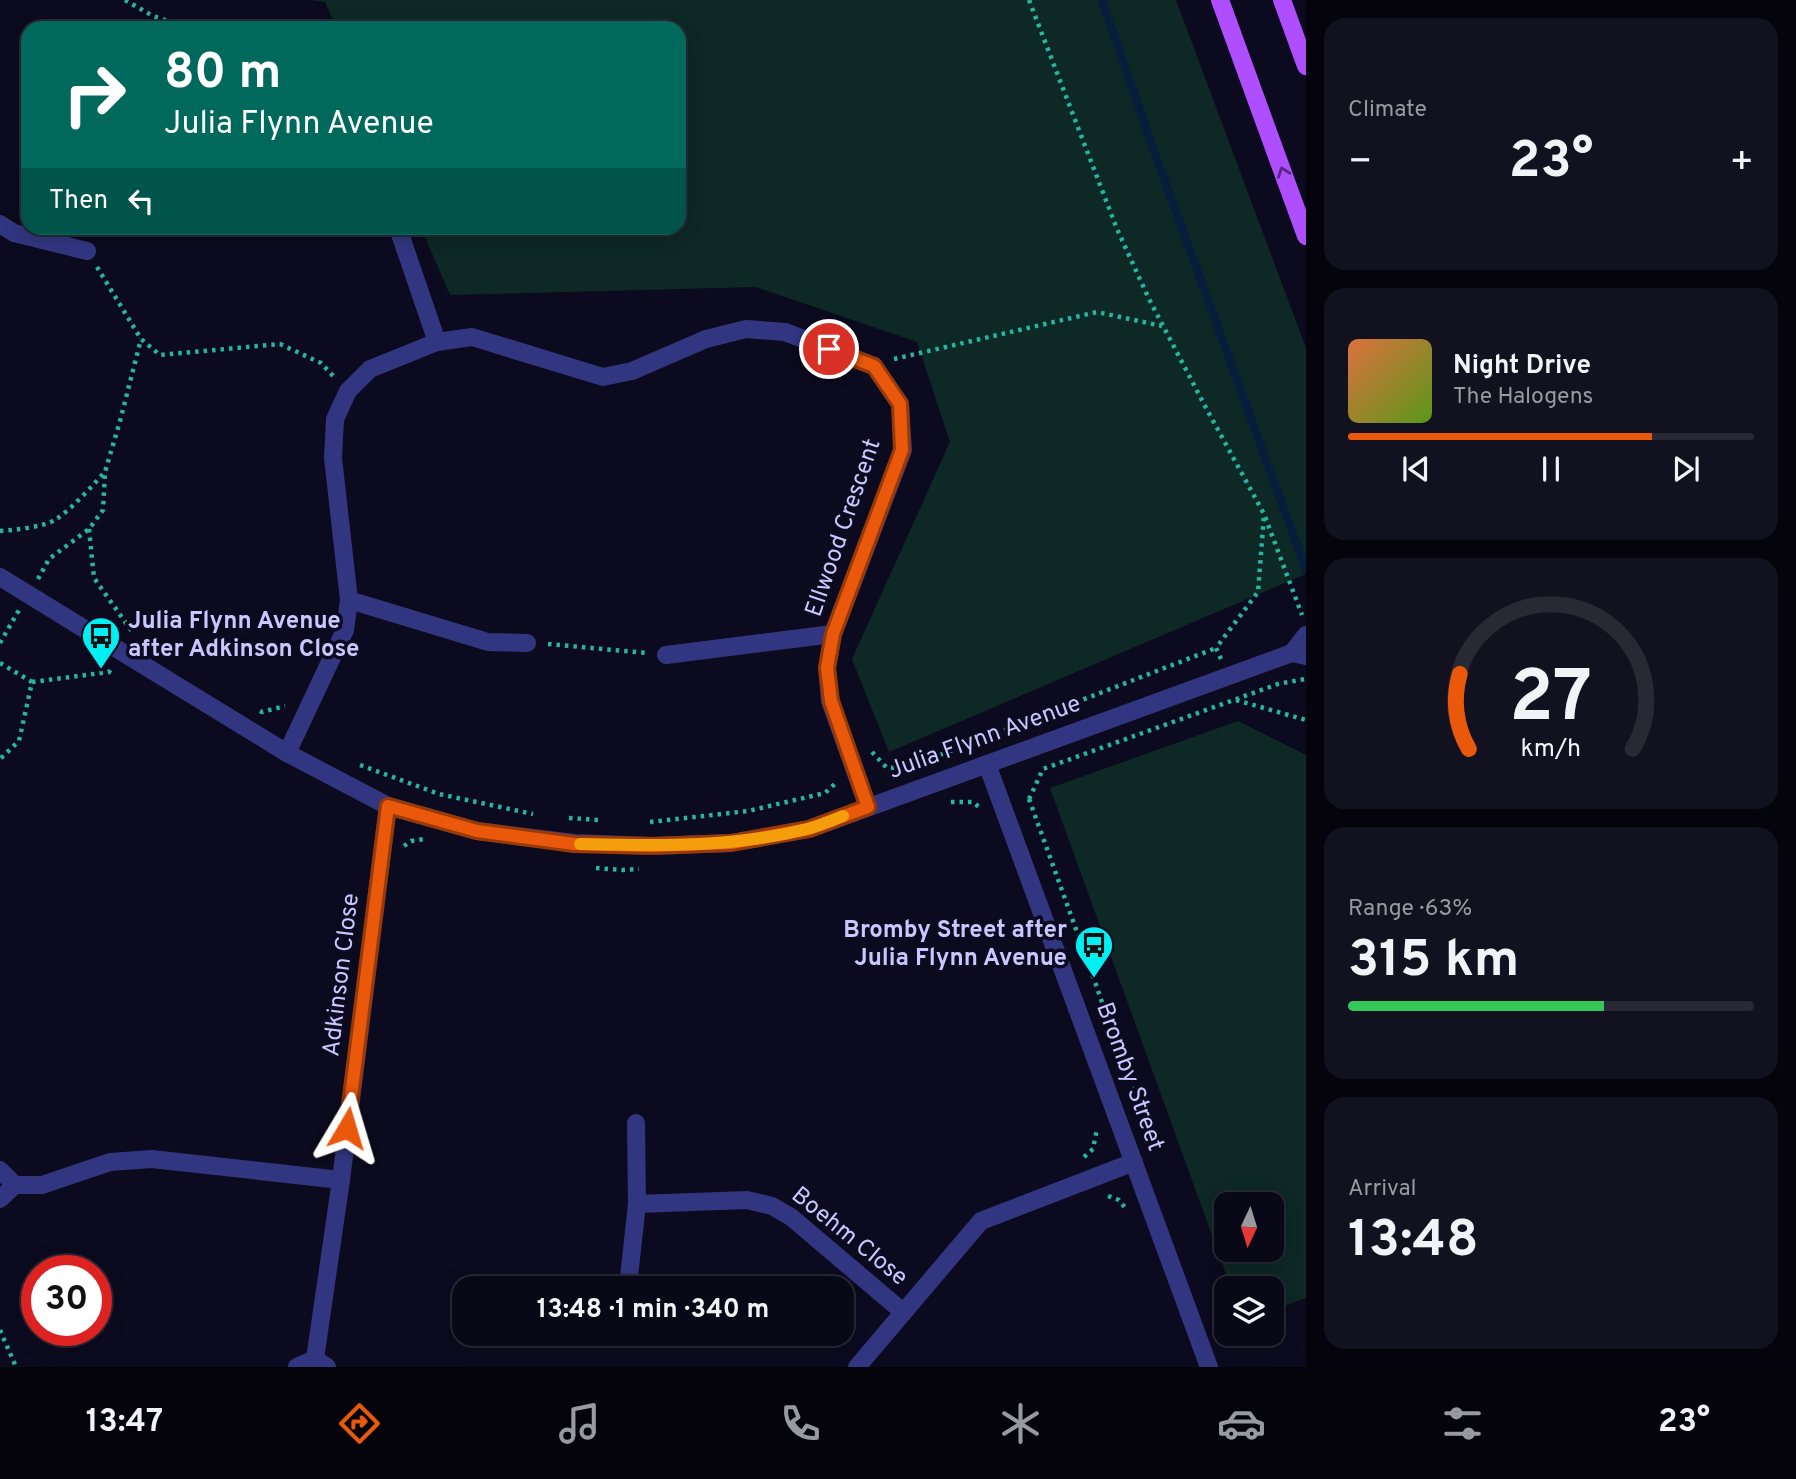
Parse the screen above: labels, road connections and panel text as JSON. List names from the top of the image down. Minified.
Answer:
{"streets":{"street":["Ellwood Crescent","Julia Flynn Avenue","Adkinson Close","Bromby Street","Boehm Close"]},"crossings":[["Ellwood Crescent","Julia Flynn Avenue"],["Julia Flynn Avenue","Adkinson Close"],["Julia Flynn Avenue","Bromby Street"]],"places":{"bus stop":["Julia Flynn Avenue after Adkinson Close","Bromby Street after Julia Flynn Avenue"]},"north":"bottom","page":{"tile":["Climate",["Range · 63%","315 km"],["Arrival","13:48"]],"turn":["80 m","Julia Flynn Avenue"],"heat":["−","23°","+"],"then":"Then","song":["Night Drive","The Halogens"],"limit":"30","trip":"13:48 · 1 min · 340 m","tabs":["13:47","23°"],"gauge":["27","km/h"]}}
